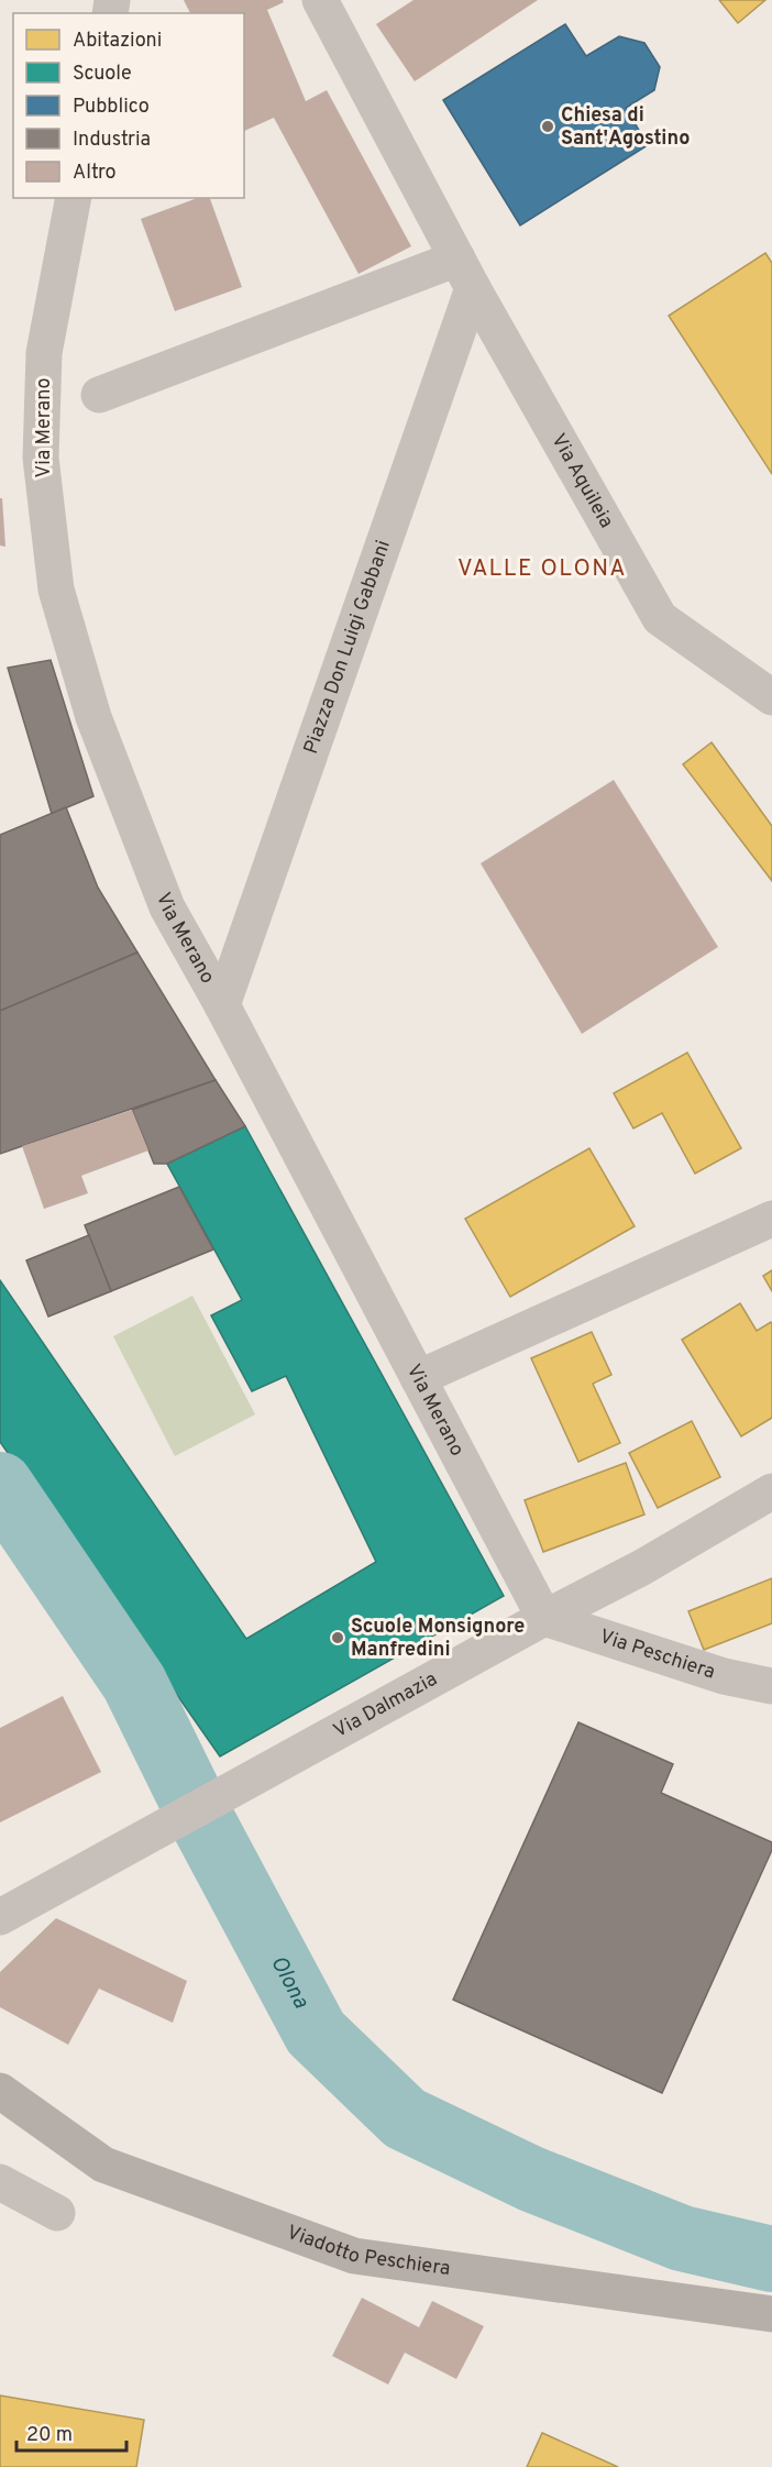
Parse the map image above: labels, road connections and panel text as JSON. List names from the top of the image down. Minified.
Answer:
{"streets":{"main road":["Viadotto Peschiera"],"street":["Via Merano","Via Aquileia","Piazza Don Luigi Gabbani","Via Peschiera","Via Dalmazia"]},"crossings":[["Via Merano","Piazza Don Luigi Gabbani"],["Via Merano","Via Peschiera"],["Via Merano","Via Dalmazia"],["Via Aquileia","Piazza Don Luigi Gabbani"],["Via Peschiera","Via Dalmazia"]],"districts":["VALLE OLONA"],"water":["Olona"],"places":["Chiesa di Sant'Agostino","Scuole Monsignore Manfredini"],"legend":["Abitazioni","Scuole","Pubblico","Industria","Altro"],"scale_bar":"20 m"}
